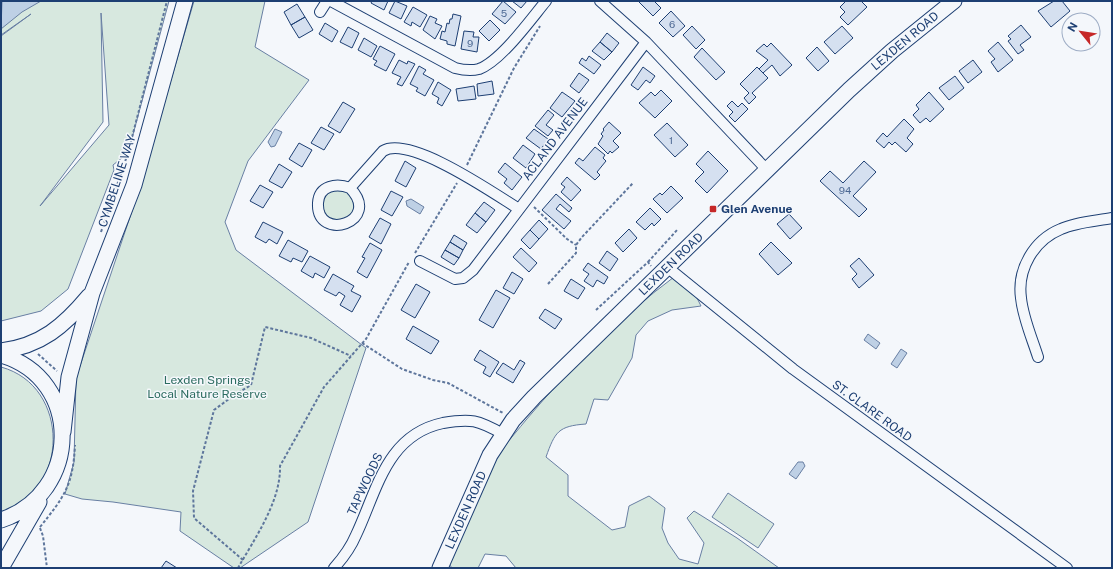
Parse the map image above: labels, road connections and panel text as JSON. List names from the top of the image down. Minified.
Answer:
{"streets":{"main road":["LEXDEN ROAD","CYMBELINE WAY"],"street":["ACLAND AVENUE","ST. CLARE ROAD","TAPWOODS"]},"crossings":[["LEXDEN ROAD","ST. CLARE ROAD"],["LEXDEN ROAD","TAPWOODS"]],"parks":["Lexden Springs Local Nature Reserve"],"places":{"transit":["Glen Avenue"]},"house_numbers":["5","6","9","1","94"],"north":"top left"}
